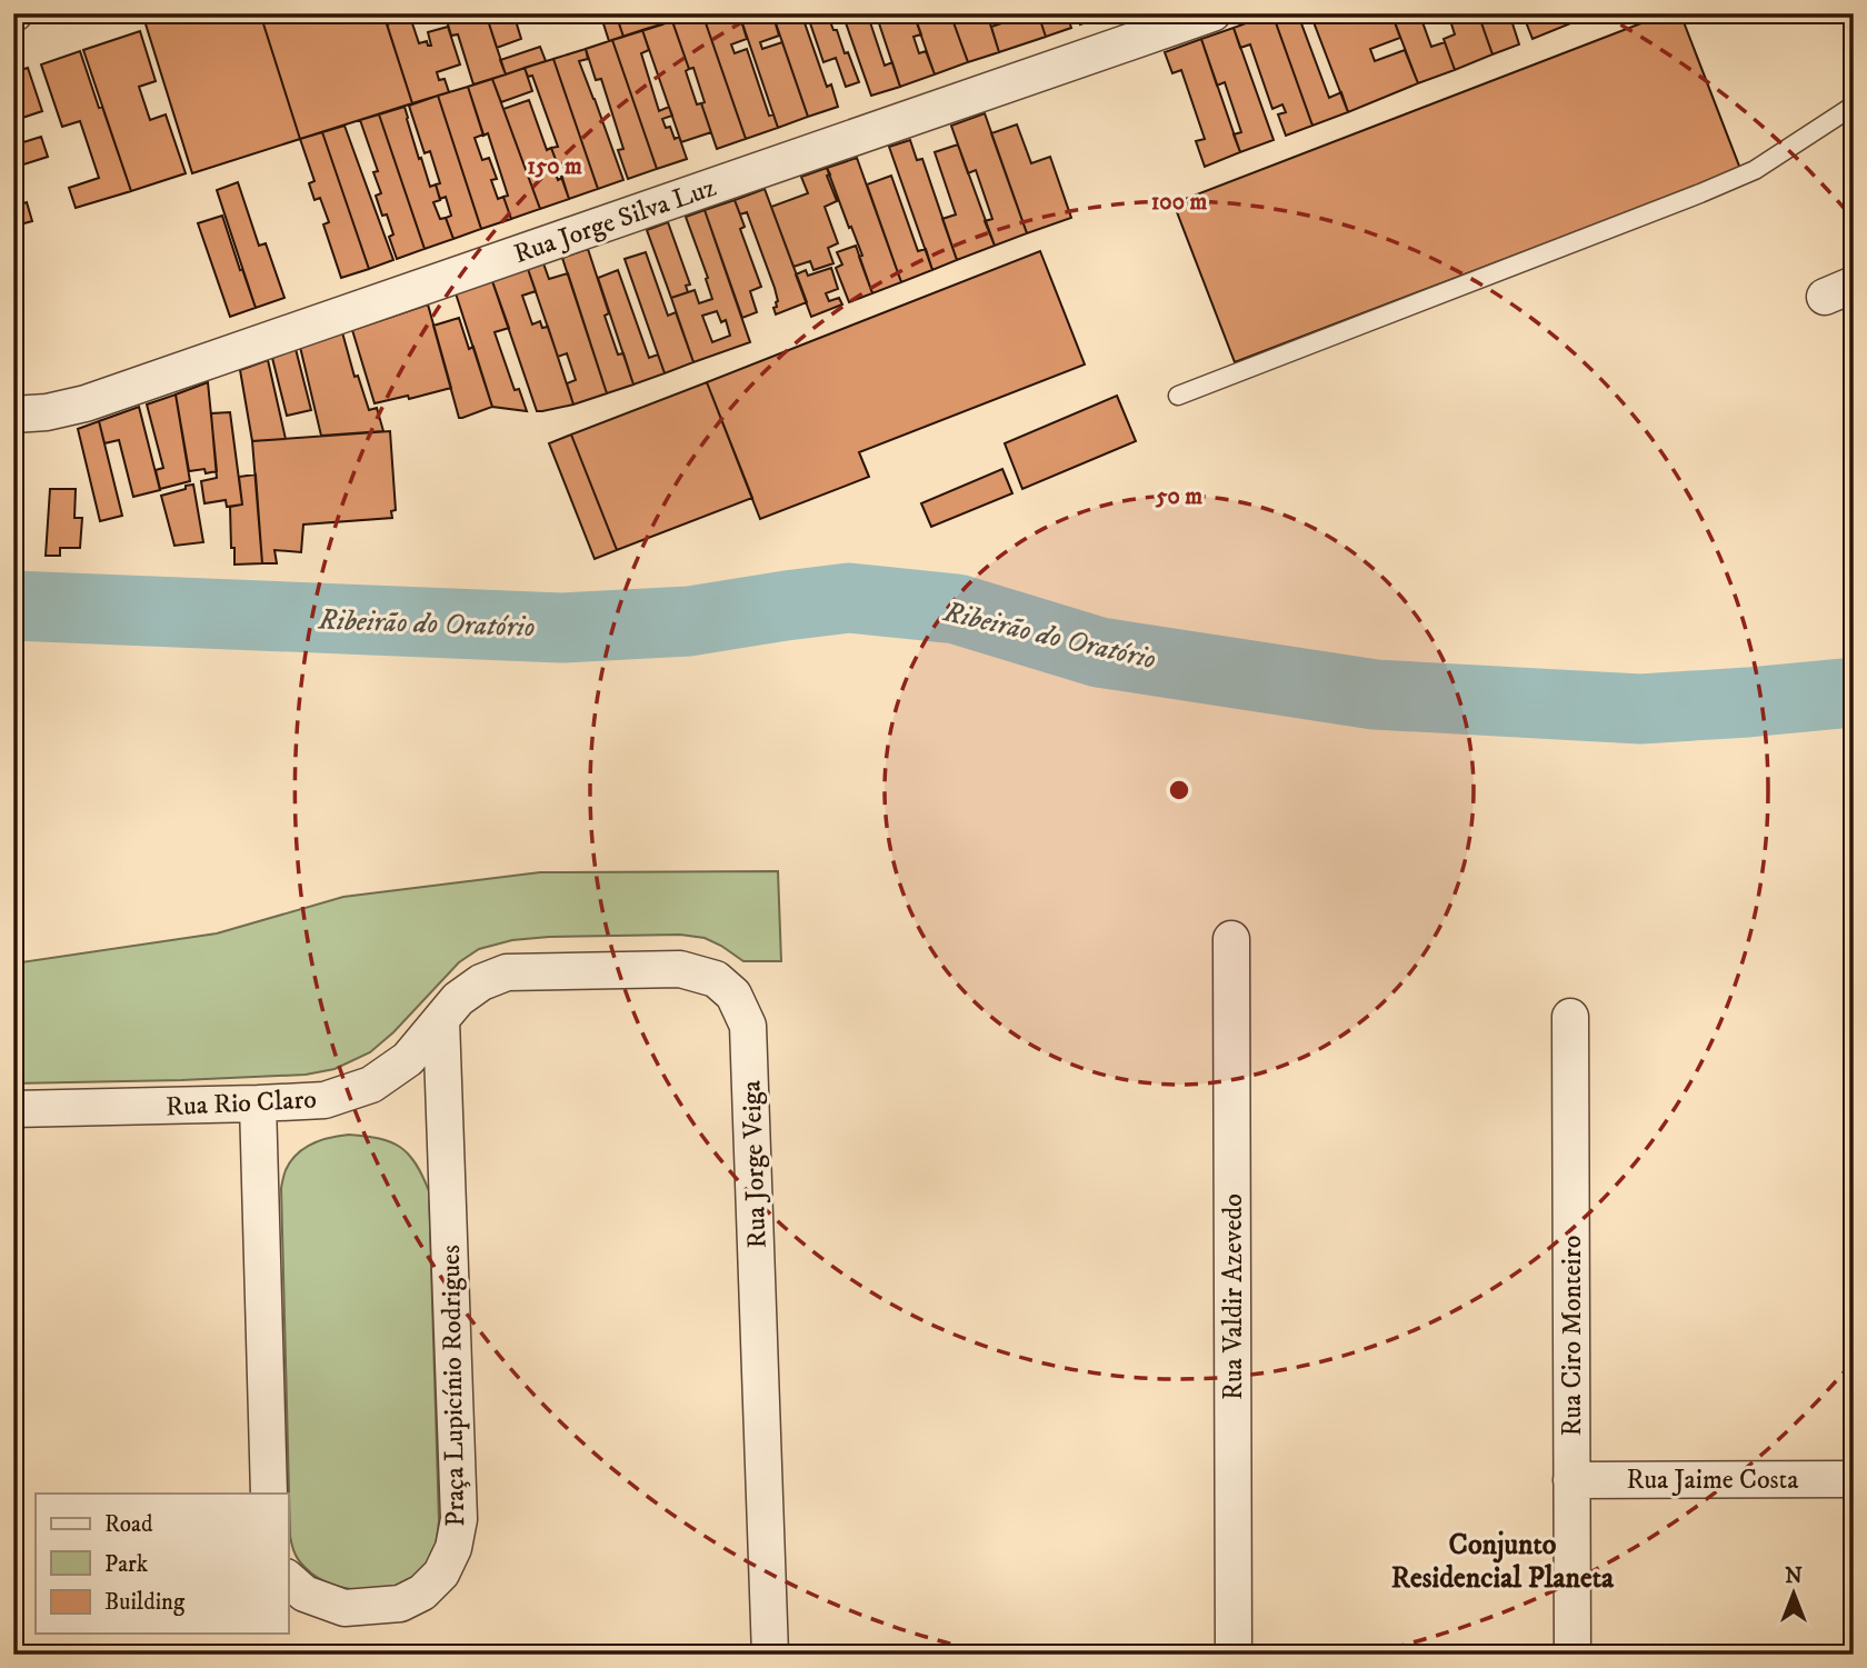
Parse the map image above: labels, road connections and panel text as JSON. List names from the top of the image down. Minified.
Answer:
{"streets":{"street":["Rua Jorge Silva Luz","Rua Rio Claro","Rua Jorge Veiga","Rua Valdir Azevedo","Rua Ciro Monteiro","Praça Lupicínio Rodrigues","Rua Jaime Costa"]},"crossings":[["Rua Rio Claro","Rua Jorge Veiga"],["Rua Rio Claro","Praça Lupicínio Rodrigues"],["Rua Jorge Veiga","Praça Lupicínio Rodrigues"],["Rua Ciro Monteiro","Rua Jaime Costa"]],"districts":["Conjunto Residencial Planeta"],"water":["Ribeirão do Oratório"],"legend":["Road","Park","Building"],"north":"top","rings":["150 m","100 m","50 m"]}
